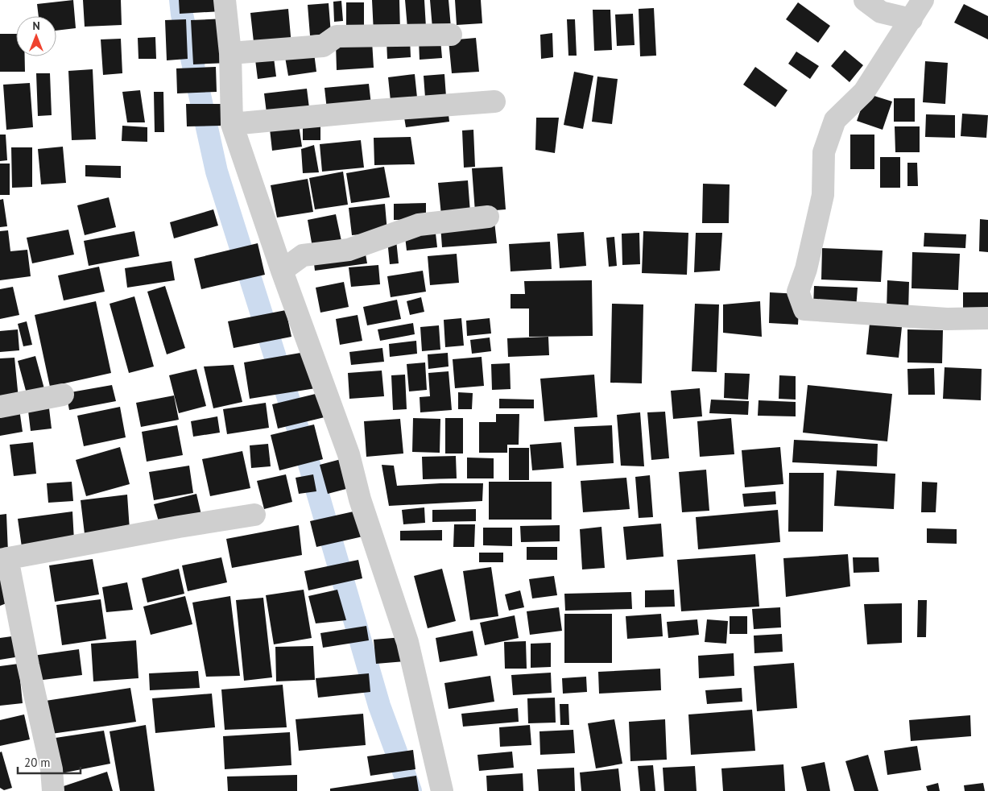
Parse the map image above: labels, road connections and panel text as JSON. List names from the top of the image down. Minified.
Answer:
{"scale_bar":"20 m","north":"top"}
